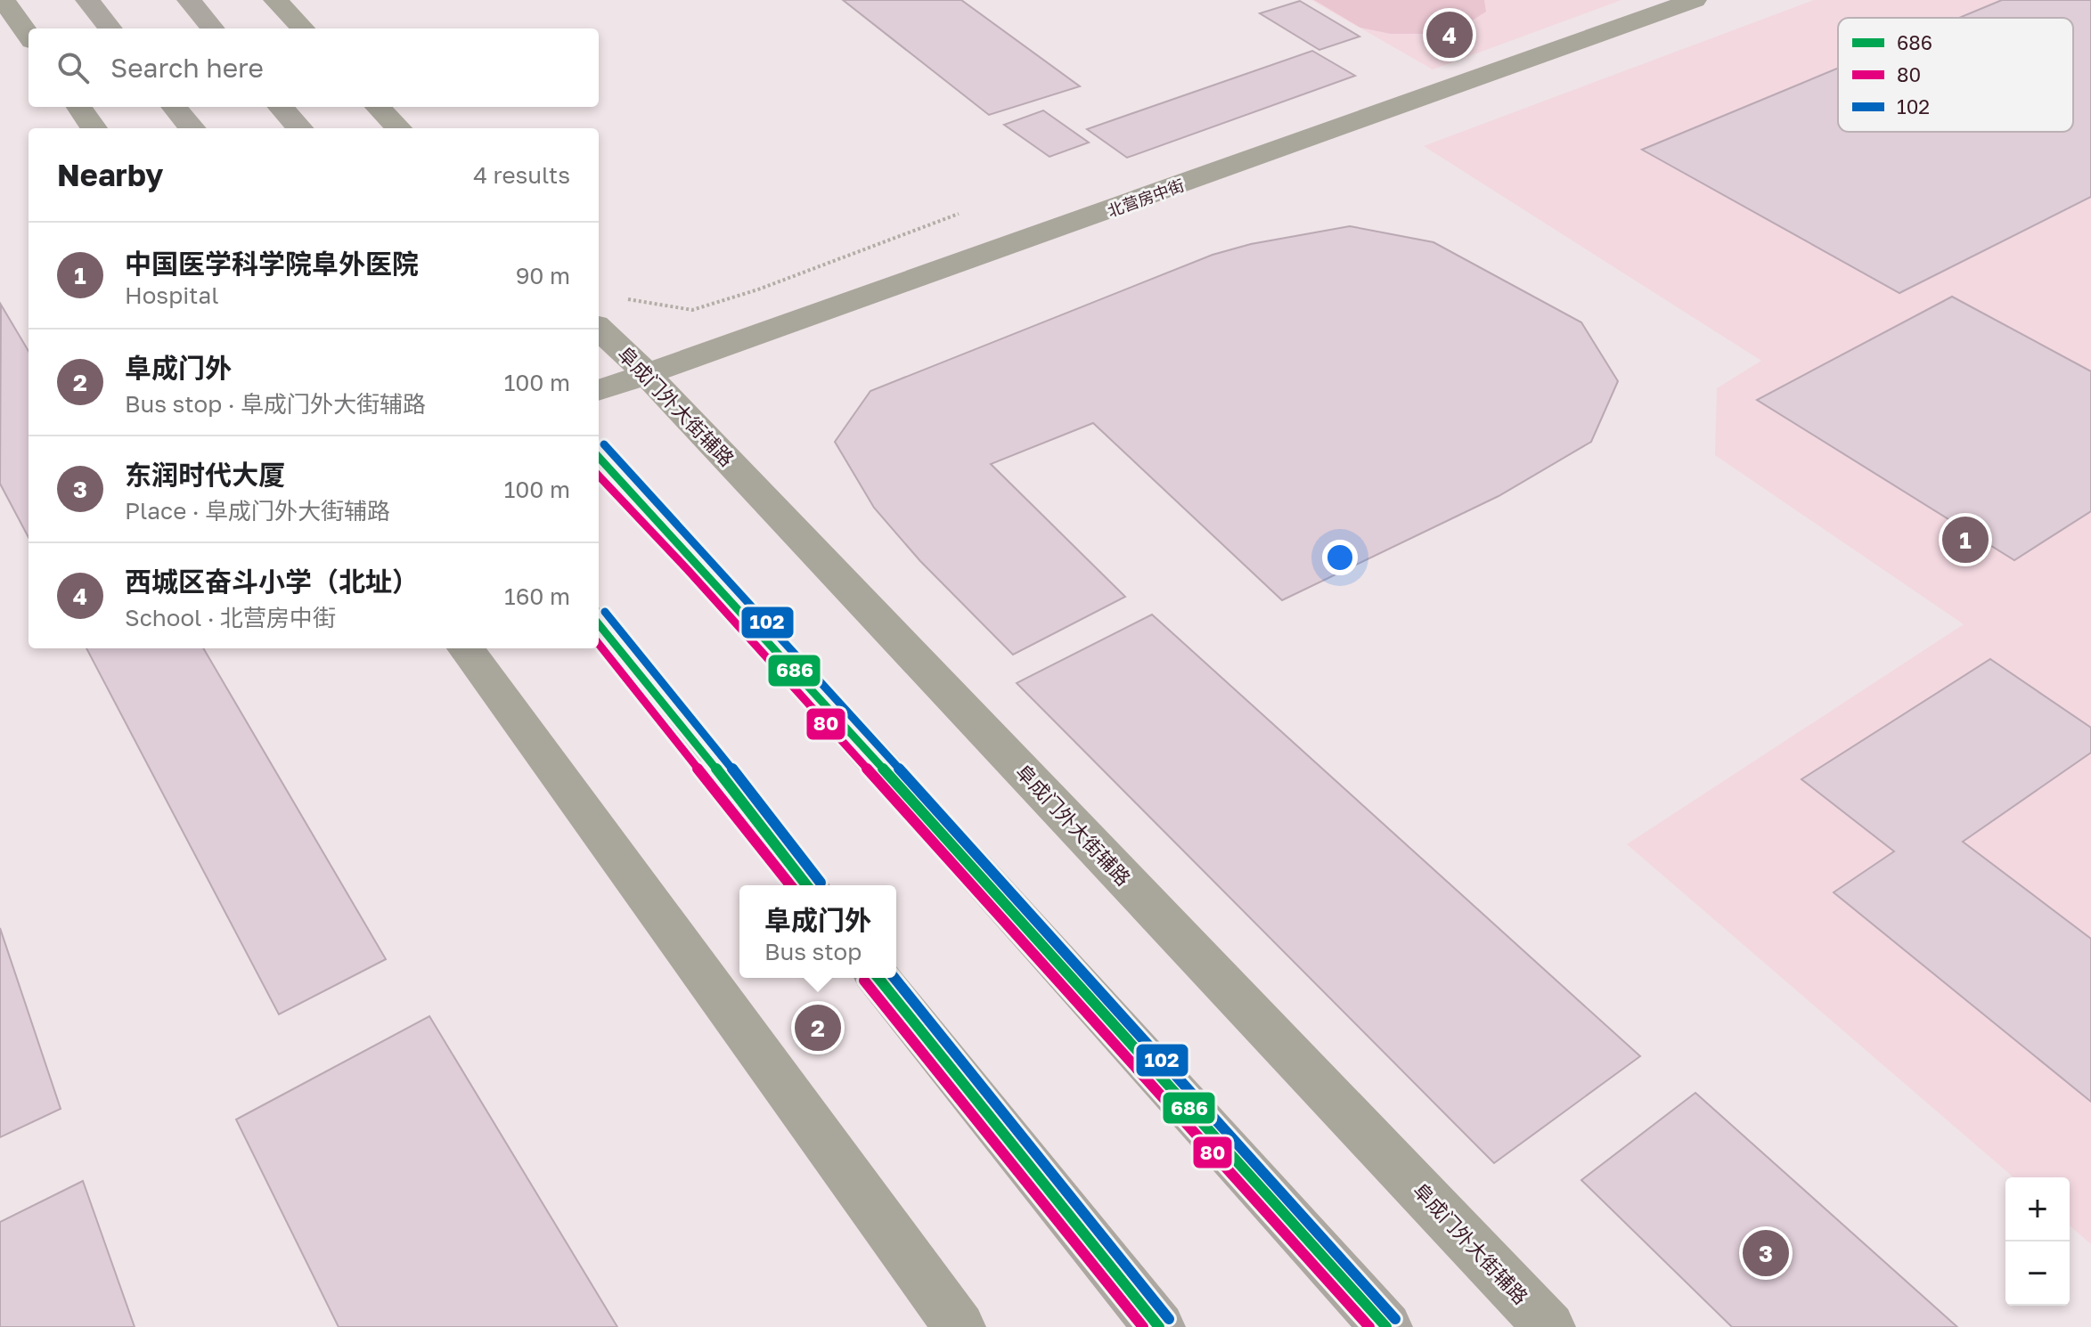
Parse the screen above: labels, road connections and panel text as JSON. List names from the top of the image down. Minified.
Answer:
{"streets":{"street":["北营房中街","阜成门外大街辅路"]},"crossings":[["北营房中街","阜成门外大街辅路"]],"lines":["transit line 102","transit line 686","transit line 80"],"legend":["686","80","102"],"page":{"pins":["4","1","2","3"],"search":"Search here","heading":["Nearby","4 results"],"list":[{"mark":"1","name":"中国医学科学院阜外医院","note":"Hospital","value":"90 m"},{"mark":"2","name":"阜成门外","note":"Bus stop · 阜成门外大街辅路","value":"100 m"},{"mark":"3","name":"东润时代大厦","note":"Place · 阜成门外大街辅路","value":"100 m"},{"mark":"4","name":"西城区奋斗小学（北址）","note":"School · 北营房中街","value":"160 m"}],"popup":["阜成门外","Bus stop"],"map_buttons":["+","−"]}}
